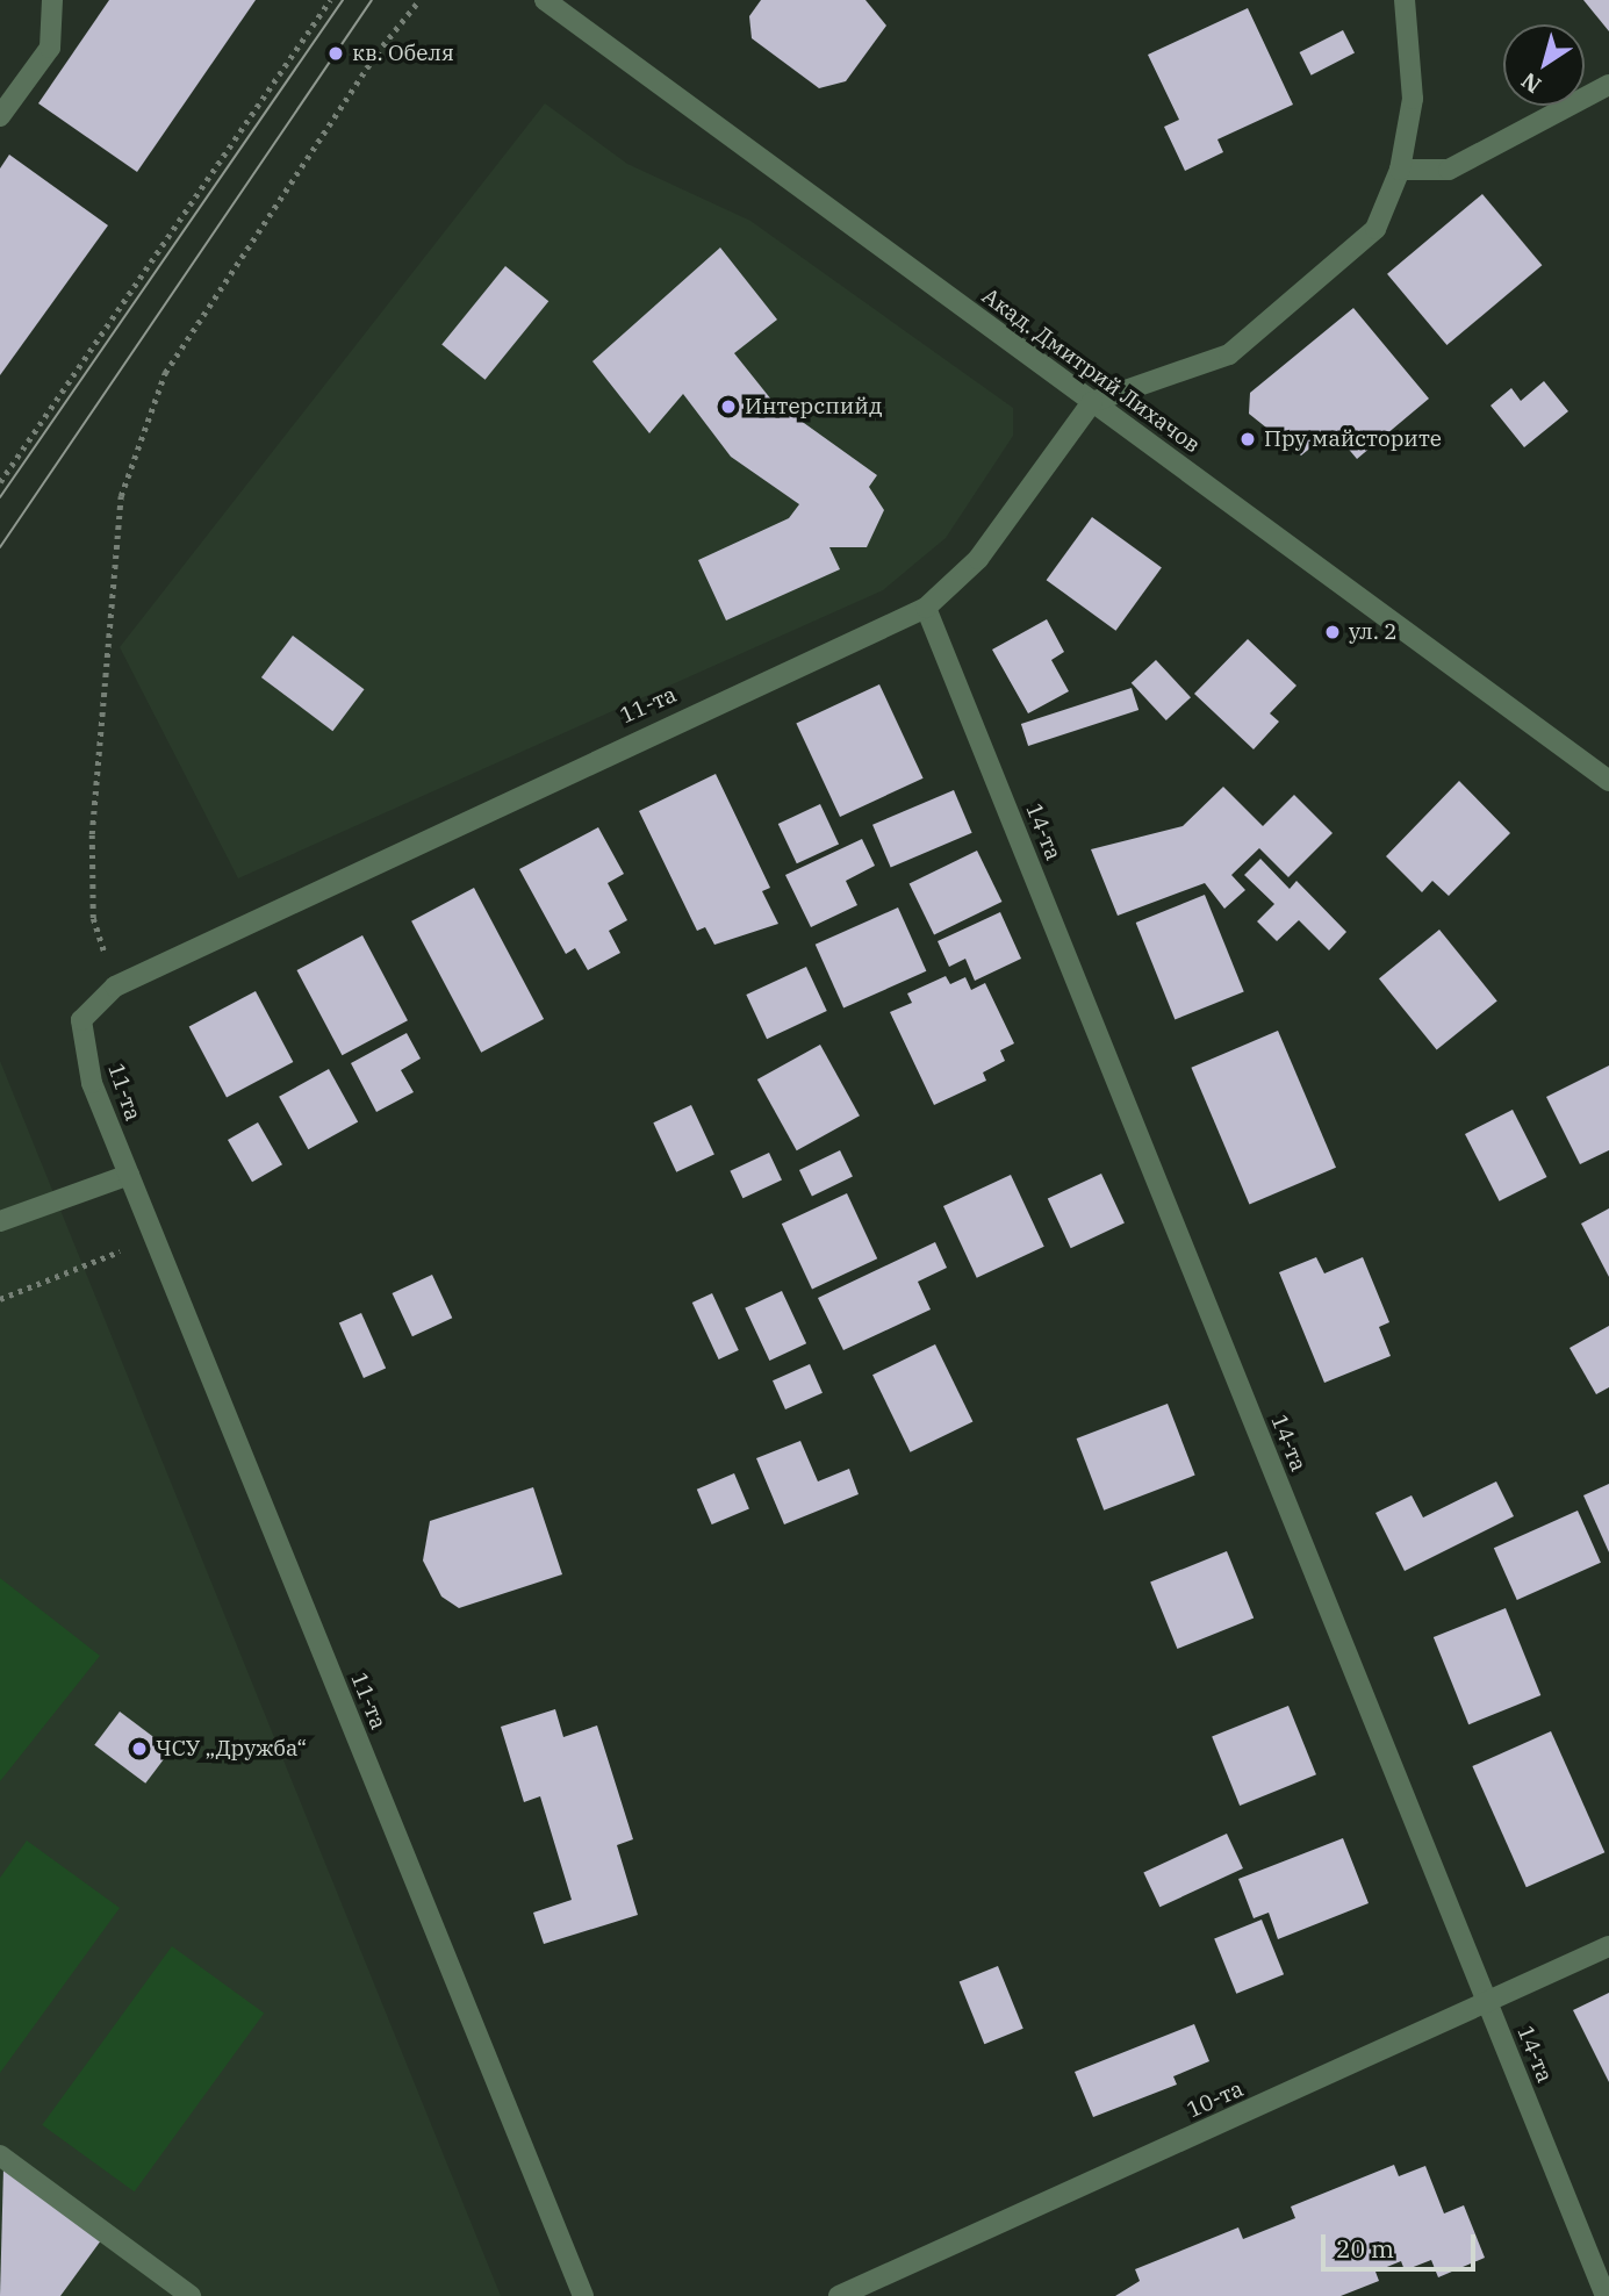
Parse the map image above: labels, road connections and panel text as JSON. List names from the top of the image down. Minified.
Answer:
{"streets":{"street":["Акад. Дмитрий Лихачов","11-та","14-та","10-та"]},"crossings":[["Акад. Дмитрий Лихачов","11-та"],["11-та","14-та"],["14-та","10-та"]],"places":["кв. Обеля","Интерспийд","Пру майсторите","ул. 2","ЧСУ „Дружба“"],"scale_bar":"20 m","north":"bottom left"}
